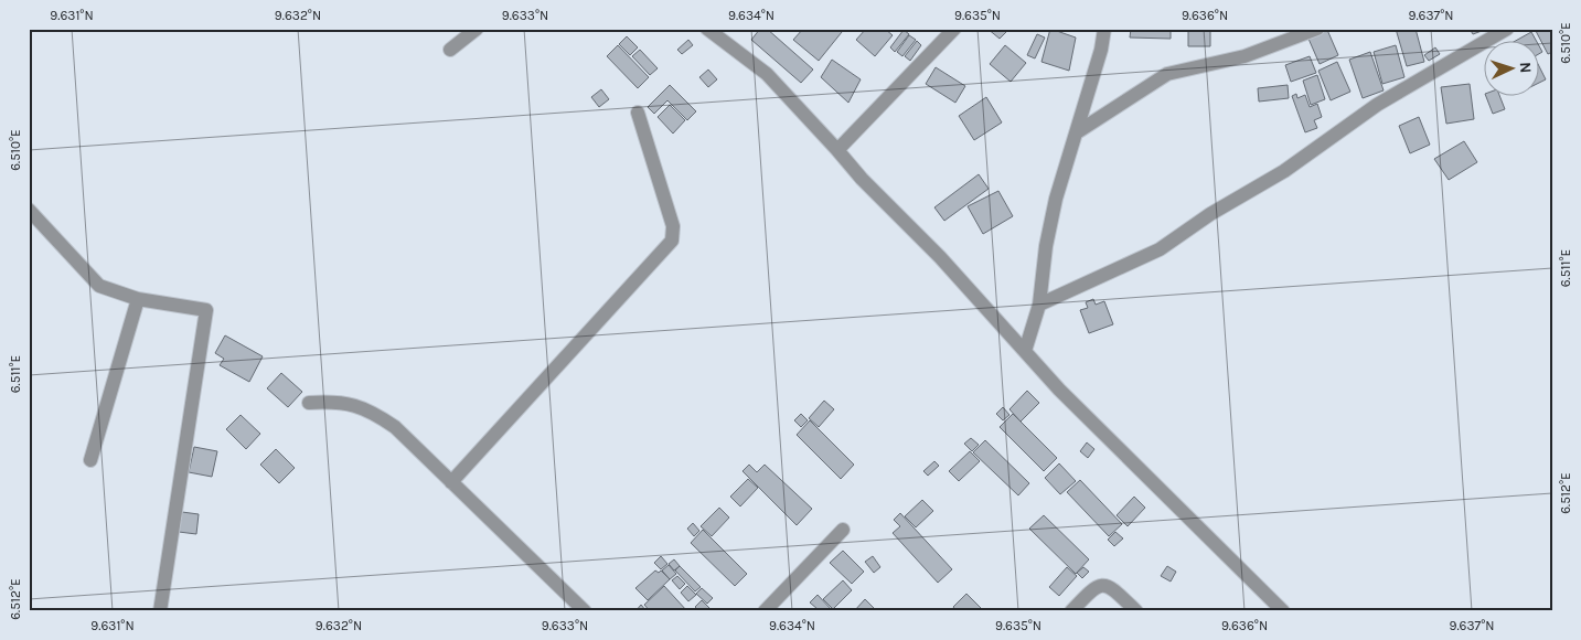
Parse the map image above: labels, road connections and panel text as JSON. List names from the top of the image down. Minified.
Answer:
{"north":"right","coordinates":["9.631°N","9.632°N","9.633°N","9.634°N","9.635°N","9.636°N","9.637°N","6.510°E","6.511°E","6.512°E"]}
